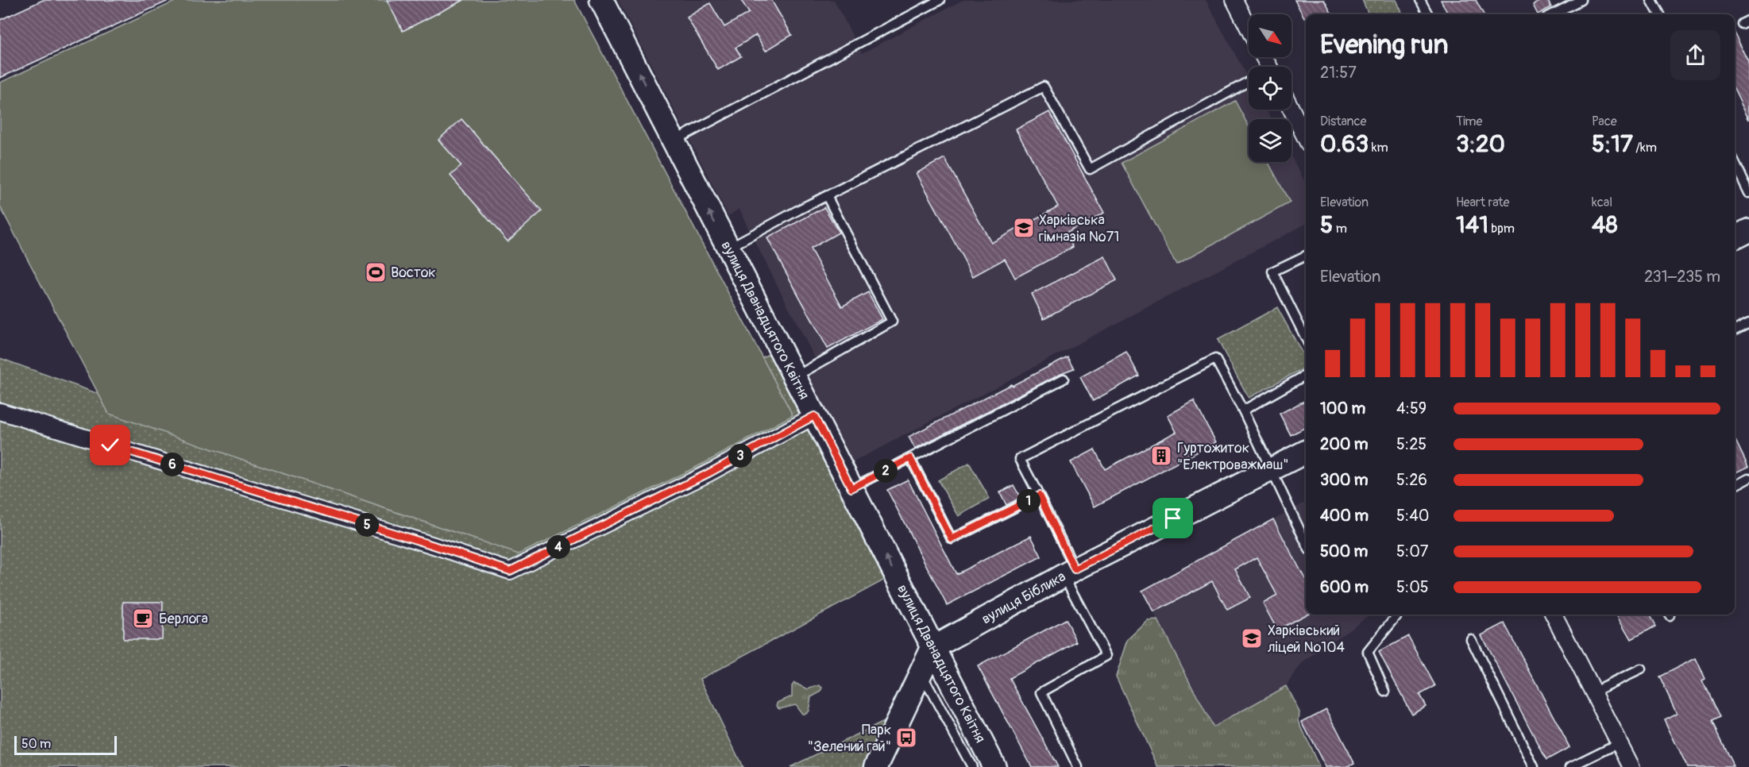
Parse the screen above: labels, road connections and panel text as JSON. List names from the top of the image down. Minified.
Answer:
{"streets":{"street":["вулиця Дванадцятого Квітня","вулиця Біблика"]},"crossings":[["вулиця Дванадцятого Квітня","вулиця Біблика"]],"one_way":["вулиця Дванадцятого Квітня"],"places":{"school or university":["Харківська гімназія №71","Харківський ліцей №104"],"sports":["Восток"],"building":["Гуртожиток \"Електроважмаш\""],"cafe":["Берлога"],"bus stop":["Парк \"Зелений гай\""]},"scale_bar":"50 m","north":"bottom right","page":{"heading":["Evening run","21:57"],"stats":[["Distance","0.63 km"],["Time","3:20"],["Pace","5:17 /km"],["Elevation","5 m"],["Heart rate","141 bpm"],["kcal","48"]],"chart":["Elevation","231–235 m"],"list":[{"name":"100 m","note":"4:59"},{"name":"200 m","note":"5:25"},{"name":"300 m","note":"5:26"},{"name":"400 m","note":"5:40"},{"name":"500 m","note":"5:07"},{"name":"600 m","note":"5:05"}],"pins":["3","6","2","1","5","4"],"scale":"50 m"}}
